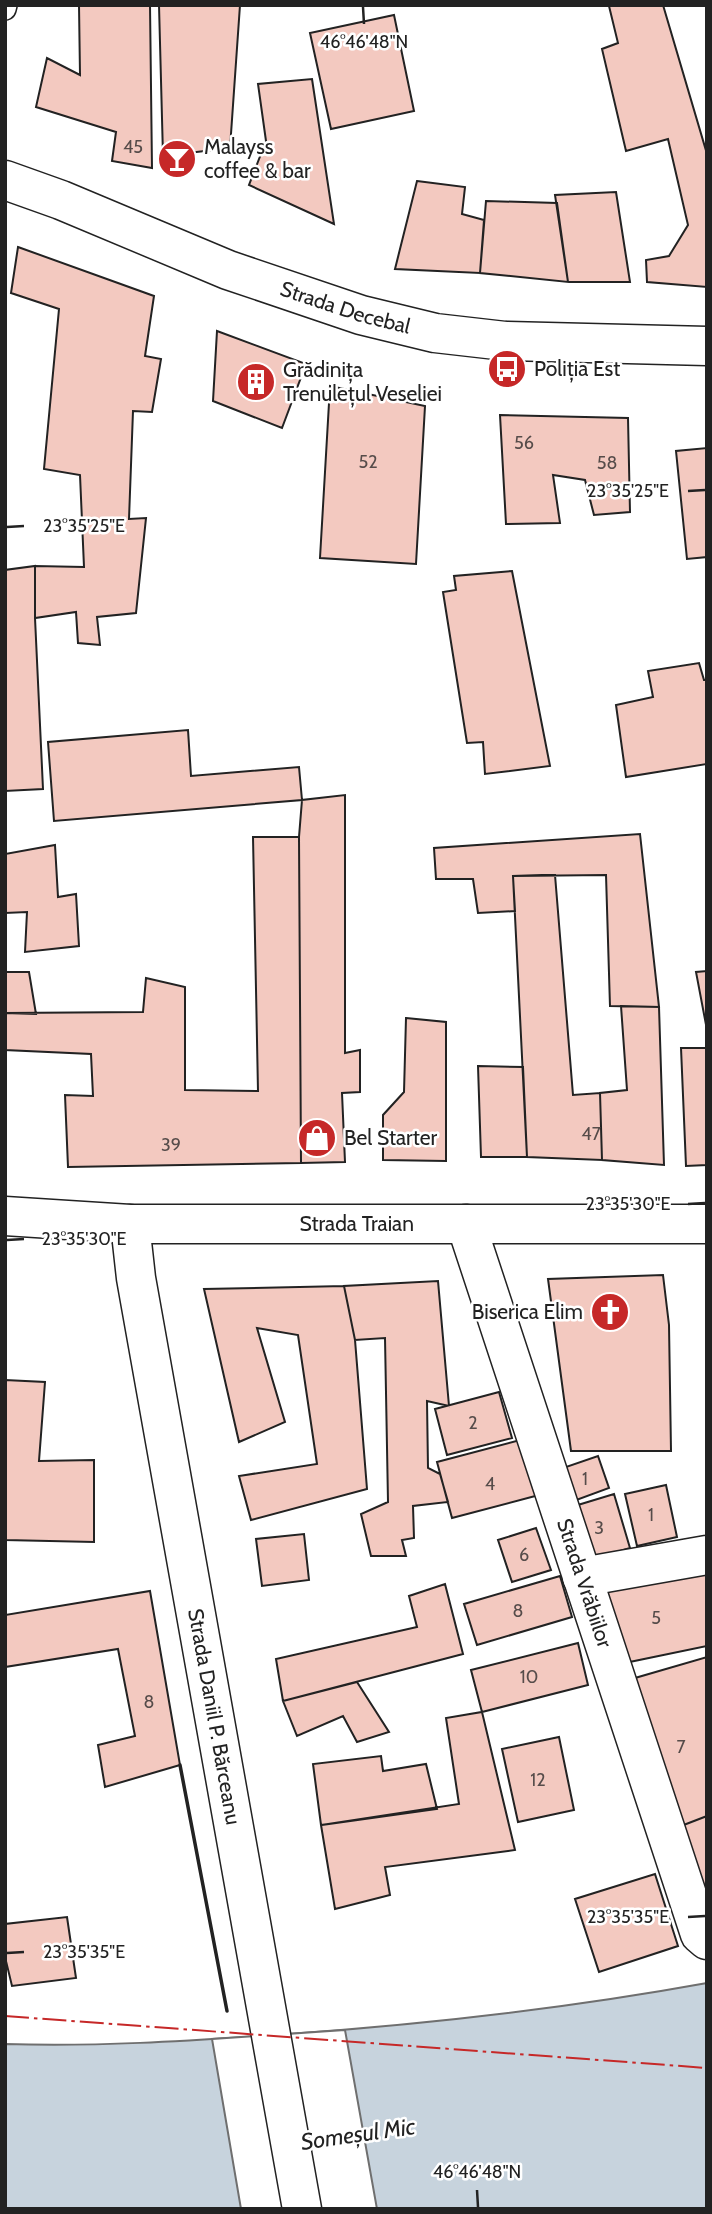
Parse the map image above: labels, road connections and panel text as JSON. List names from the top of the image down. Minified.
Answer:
{"streets":{"main road":["Strada Decebal","Strada Traian","Strada Vrăbiilor","Strada Daniil P. Bărceanu"]},"crossings":[["Strada Traian","Strada Vrăbiilor"],["Strada Traian","Strada Daniil P. Bărceanu"]],"water":["Someșul Mic"],"places":{"bar":["Malayss coffee & bar"],"bus stop":["Poliția Est"],"building":["Grădinița Trenulețul Veseliei"],"shop":["Bel Starter"],"church":["Biserica Elim"]},"house_numbers":["45","56","52","58","47","39","2","1","4","1","3","6","8","5","10","8","7","12"],"coordinates":["46°46'48\"N","23°35'25\"E","23°35'30\"E","23°35'35\"E"]}
